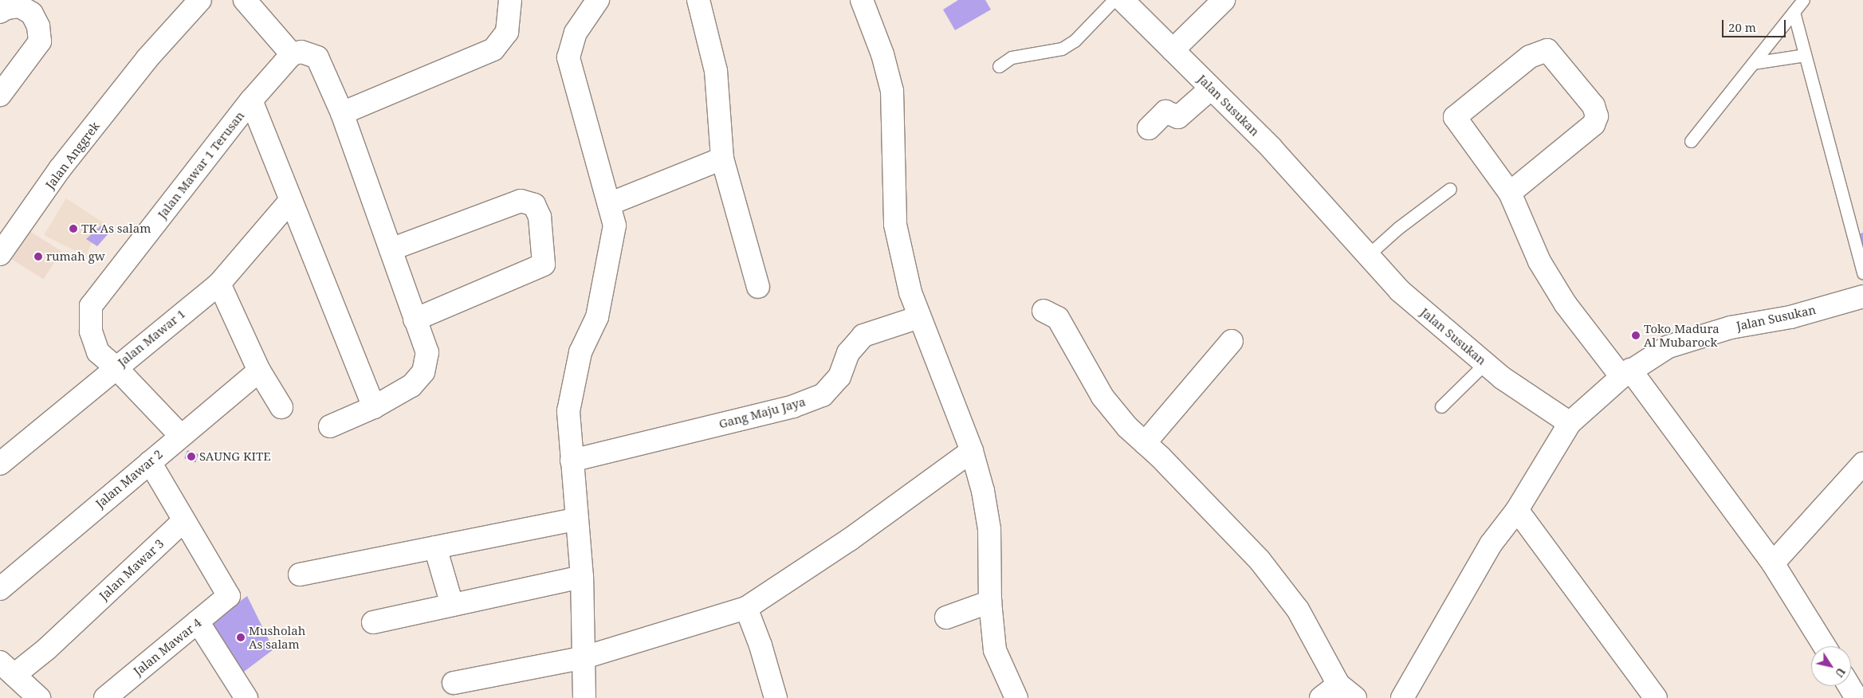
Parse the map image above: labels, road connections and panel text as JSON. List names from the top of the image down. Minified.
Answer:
{"streets":{"street":["Jalan Susukan","Jalan Anggrek","Jalan Mawar 1 Terusan","Jalan Mawar 1","Gang Maju Jaya","Jalan Mawar 2","Jalan Mawar 3","Jalan Mawar 4"]},"crossings":[["Jalan Mawar 1 Terusan","Jalan Mawar 1"],["Jalan Mawar 1 Terusan","Jalan Mawar 2"],["Jalan Mawar 3","Jalan Mawar 4"]],"places":["TK As salam","rumah gw","Toko Madura Al Mubarock","SAUNG KITE","Musholah As salam"],"scale_bar":"20 m","north":"bottom right"}
